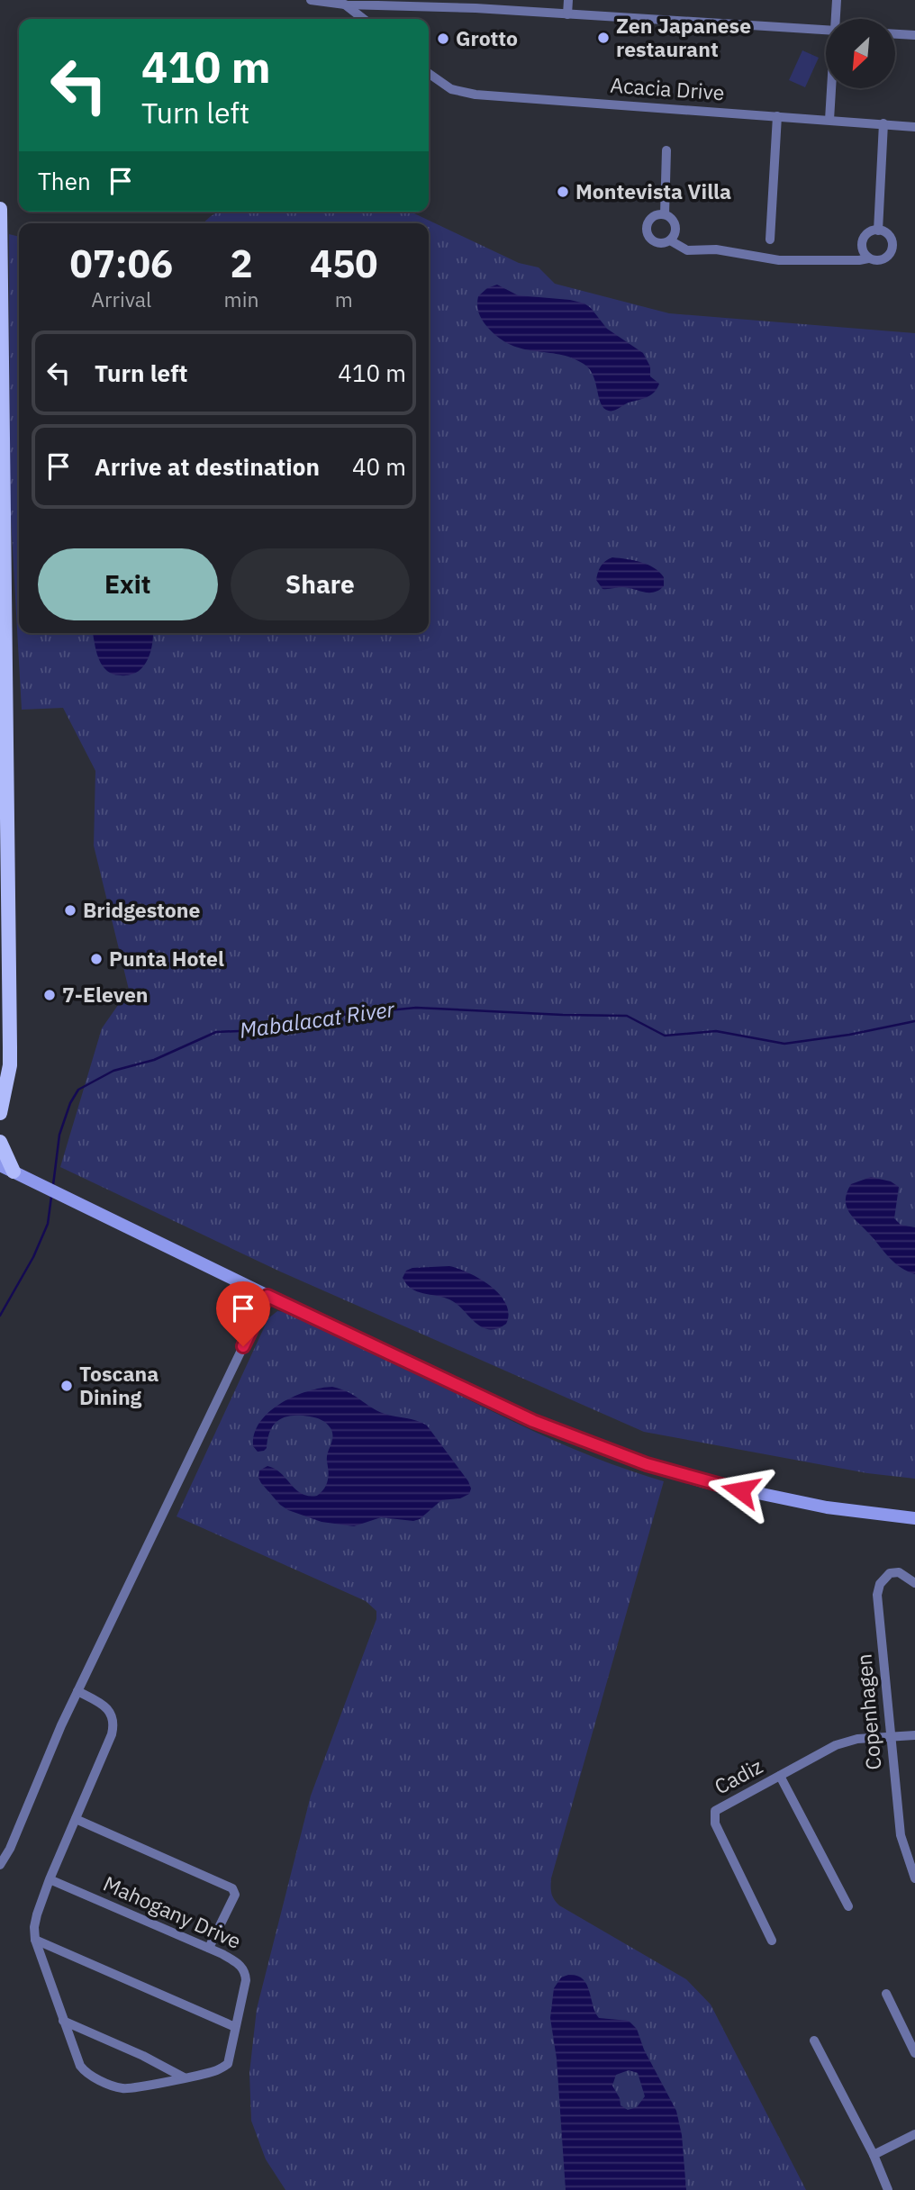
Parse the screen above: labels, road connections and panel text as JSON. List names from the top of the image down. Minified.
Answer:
{"streets":{"street":["Acacia Drive","Copenhagen","Cadiz","Mahogany Drive"]},"crossings":[["Copenhagen","Cadiz"]],"water":["Mabalacat River"],"places":["Zen Japanese restaurant","Grotto","Montevista Villa","Bridgestone","Punta Hotel","7-Eleven","Toscana Dining"],"north":"bottom left","page":{"turn":["410 m","Turn left"],"then":"Then","eta":["07:06","Arrival","2","min","450","m"],"list":[{"name":"Turn left","value":"410 m"},{"name":"Arrive at destination","value":"40 m"}],"buttons":["Exit","Share"]}}
